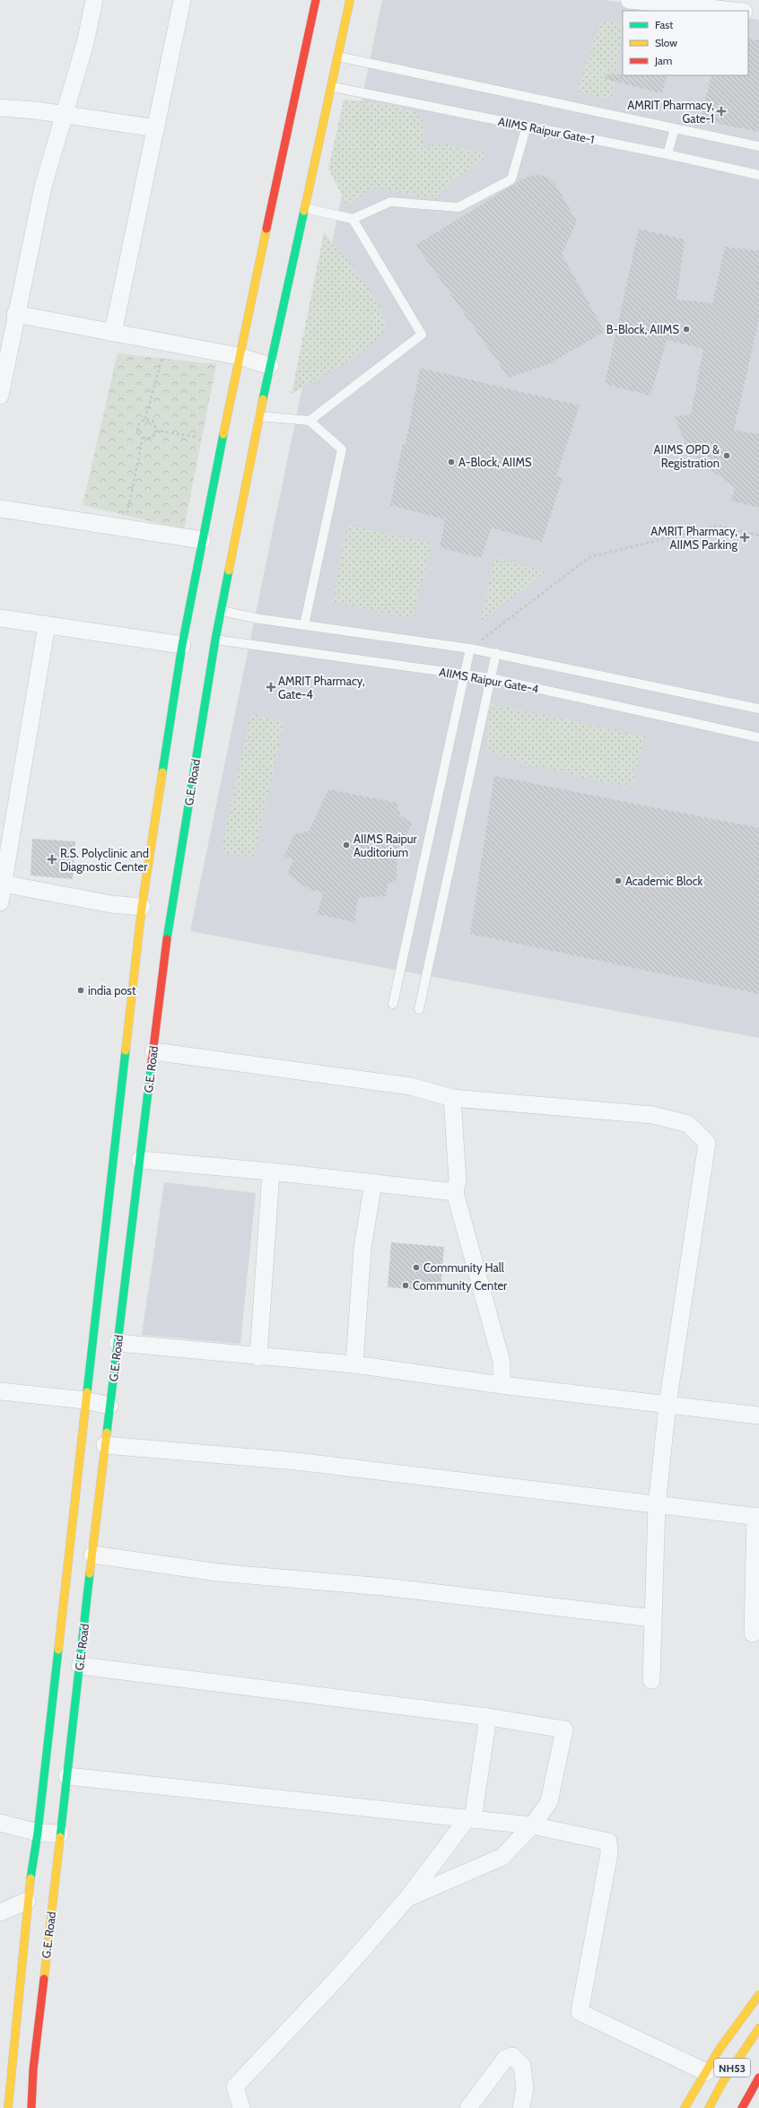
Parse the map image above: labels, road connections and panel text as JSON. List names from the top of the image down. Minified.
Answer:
{"streets":{"main road":["G.E. Road","NH53"],"lane":["AIIMS Raipur Gate-1","AIIMS Raipur Gate-4"]},"crossings":[["AIIMS Raipur Gate-1","G.E. Road"],["AIIMS Raipur Gate-4","G.E. Road"]],"places":{"health":["AMRIT Pharmacy, Gate-1","AMRIT Pharmacy, AIIMS Parking","AMRIT Pharmacy, Gate-4","R.S. Polyclinic and Diagnostic Center"],"other":["B-Block, AIIMS","AIIMS OPD & Registration","A-Block, AIIMS","AIIMS Raipur Auditorium","Academic Block","india post","Community Hall","Community Center"]},"legend":["Fast","Slow","Jam"]}
